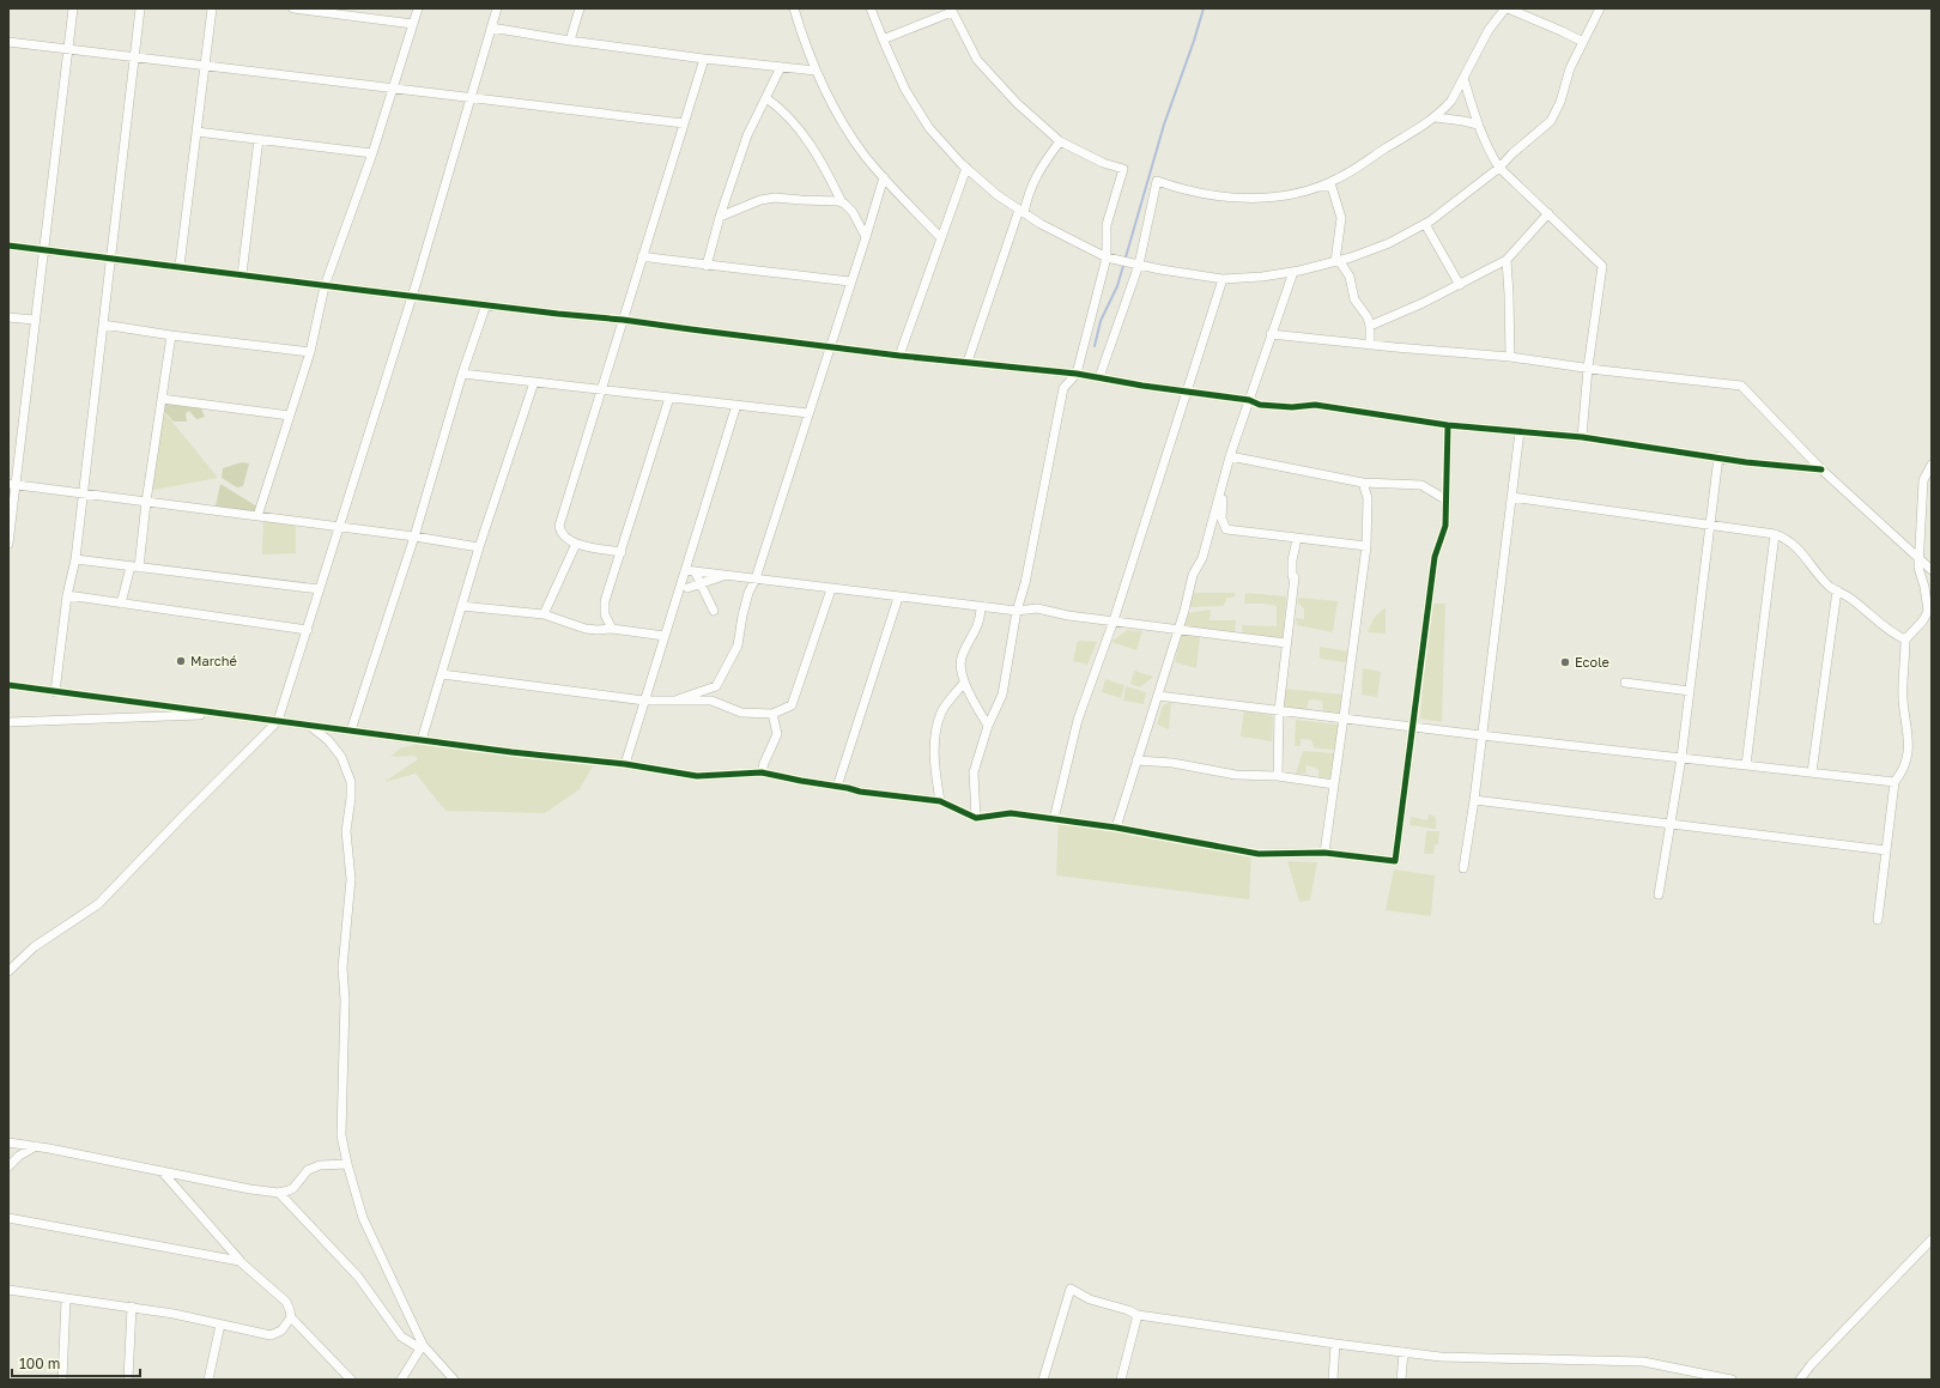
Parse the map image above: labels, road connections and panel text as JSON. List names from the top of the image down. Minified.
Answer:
{"places":["Marché","Ecole"],"scale_bar":"100 m"}
